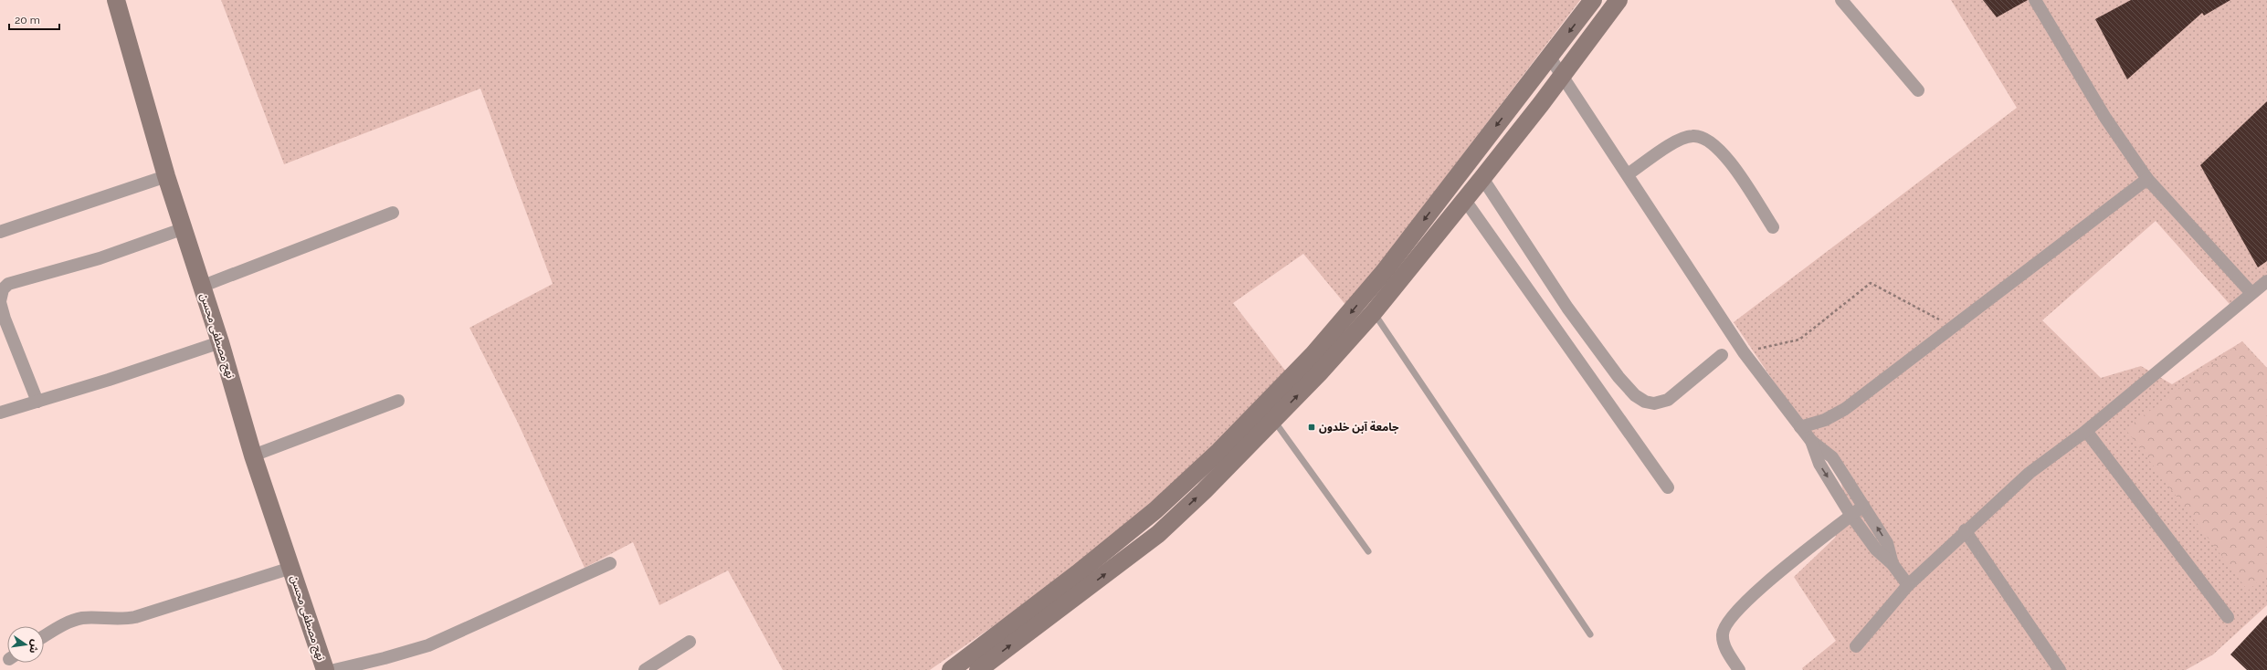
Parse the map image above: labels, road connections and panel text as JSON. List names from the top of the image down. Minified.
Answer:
{"streets":{"main road":["نهج مصطفى محسن"]},"places":{"transit":["جامعة آبن خلدون"]},"scale_bar":"20 m","north":"right"}
